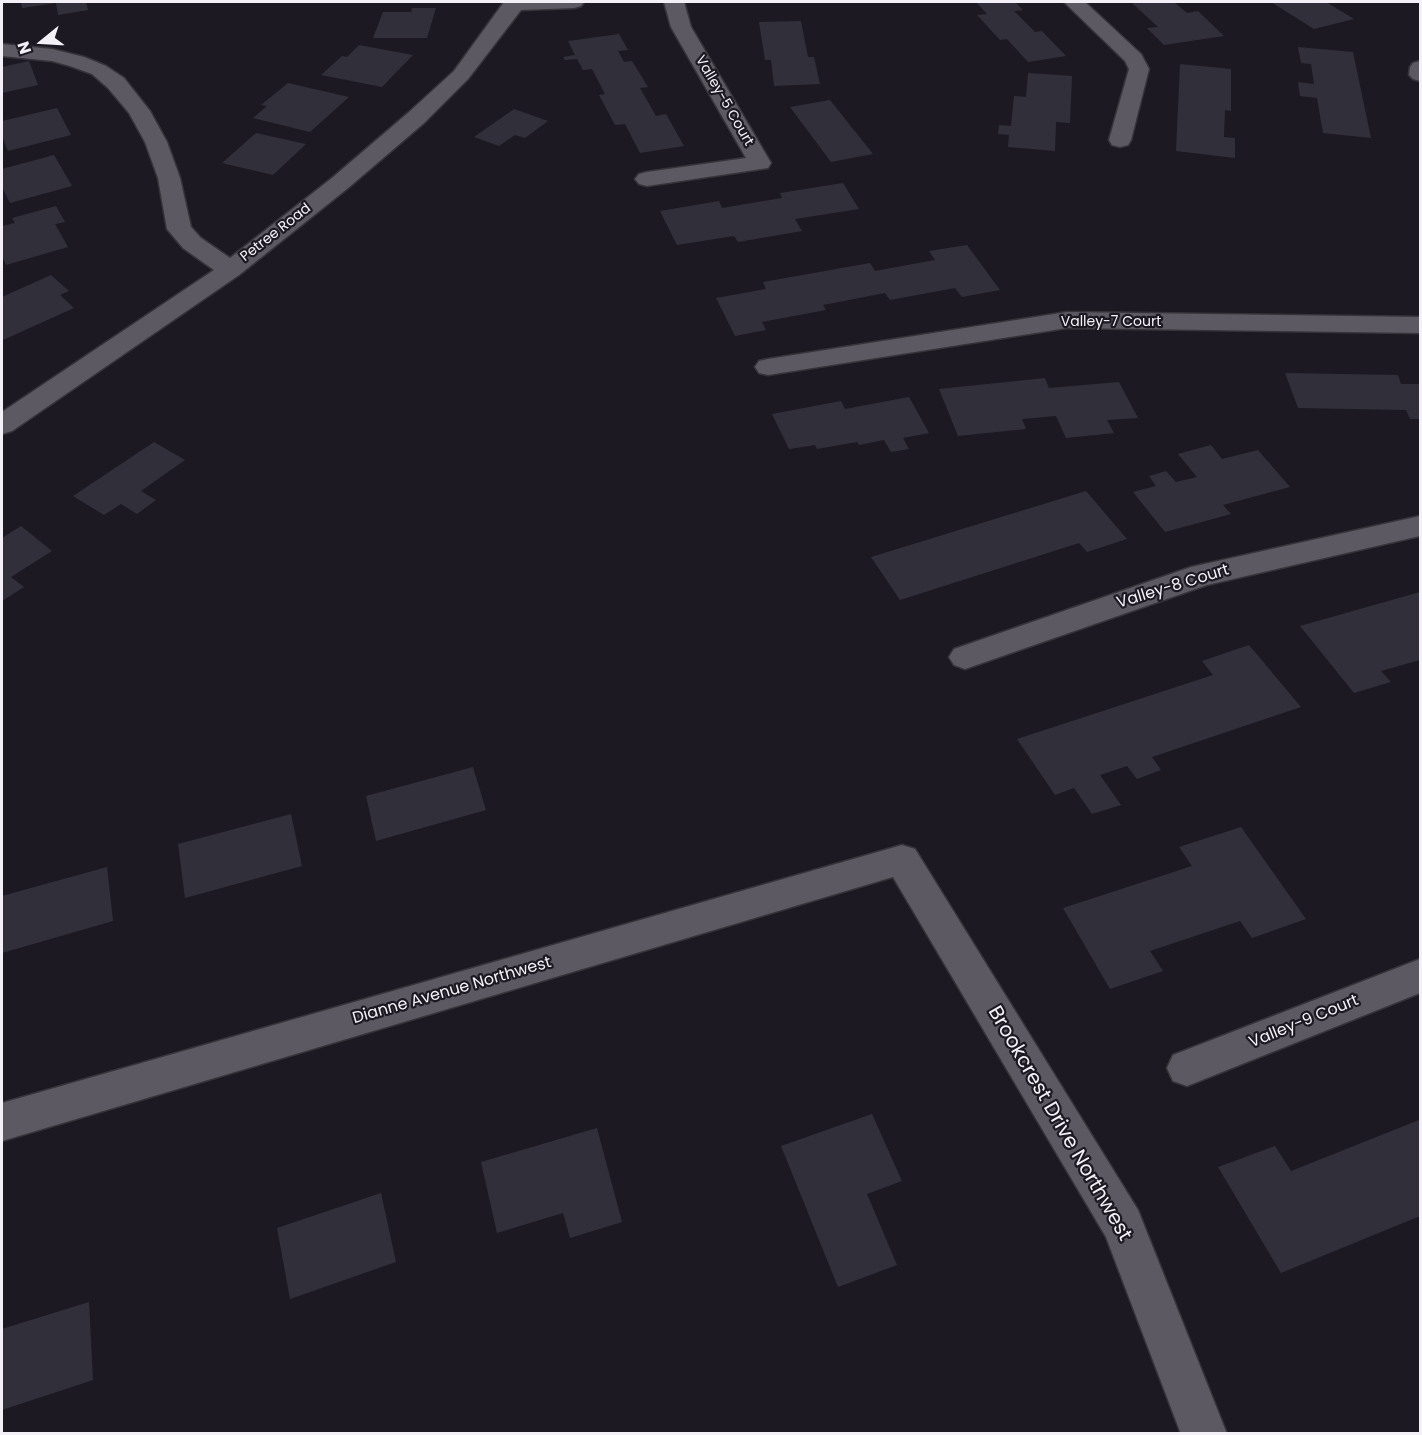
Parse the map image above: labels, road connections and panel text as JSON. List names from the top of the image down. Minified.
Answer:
{"streets":{"street":["Valley-5 Court","Petree Road","Valley-7 Court","Valley-8 Court","Dianne Avenue Northwest","Valley-9 Court","Brookcrest Drive Northwest"]},"crossings":[["Dianne Avenue Northwest","Brookcrest Drive Northwest"]],"north":"left"}
